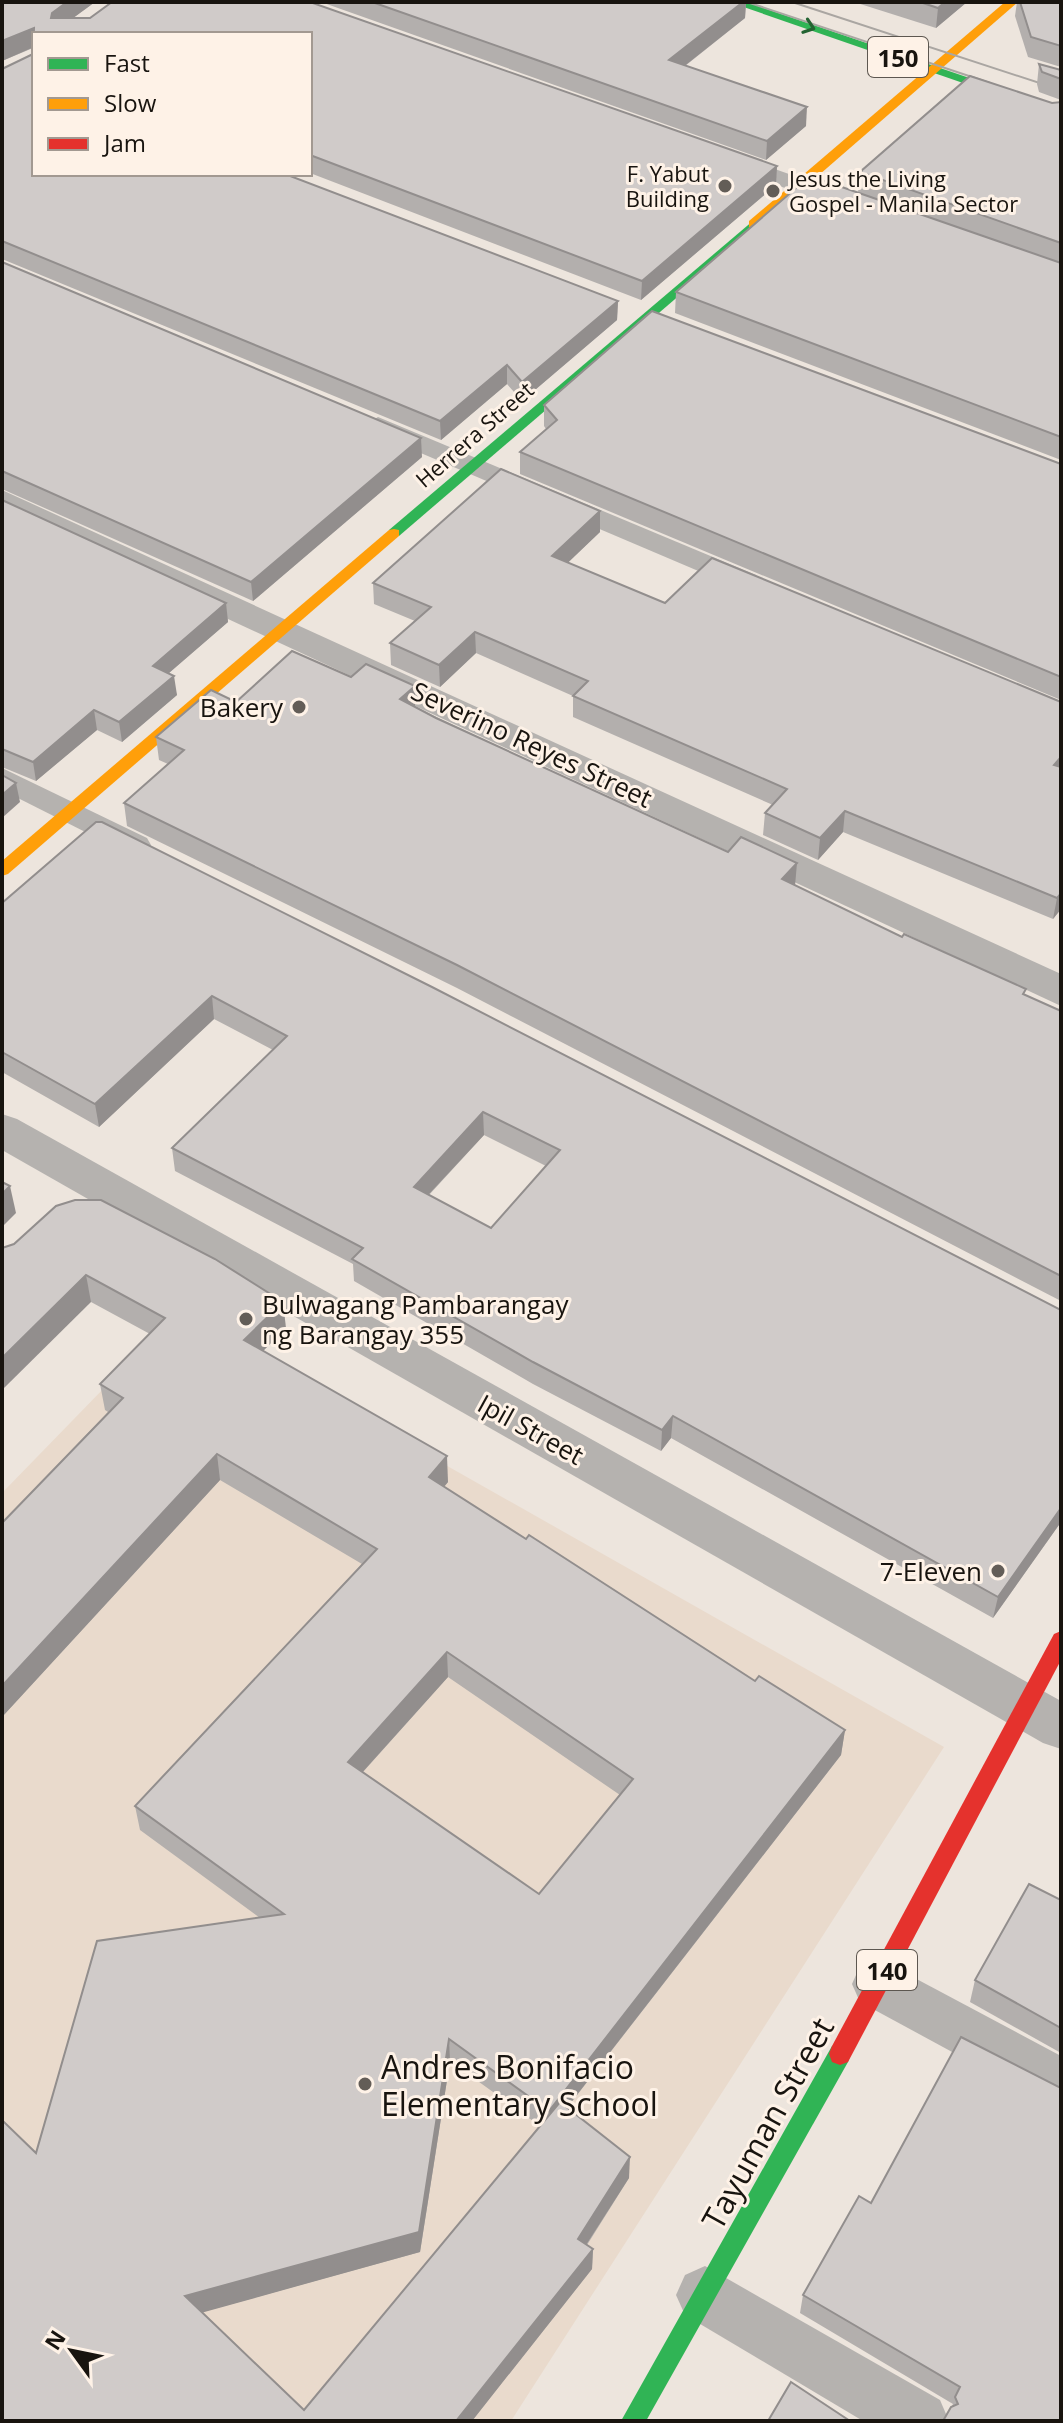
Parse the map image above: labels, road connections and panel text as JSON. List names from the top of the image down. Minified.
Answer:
{"streets":{"street":["150","Herrera Street","Severino Reyes Street","Ipil Street","140","Tayuman Street"]},"crossings":[["150","Herrera Street"],["Herrera Street","Severino Reyes Street"],["Ipil Street","Tayuman Street"]],"places":["F. Yabut Building","Jesus the Living Gospel - Manila Sector","Bakery","Bulwagang Pambarangay ng Barangay 355","7-Eleven","Andres Bonifacio Elementary School"],"legend":["Fast","Slow","Jam"],"north":"top left"}
